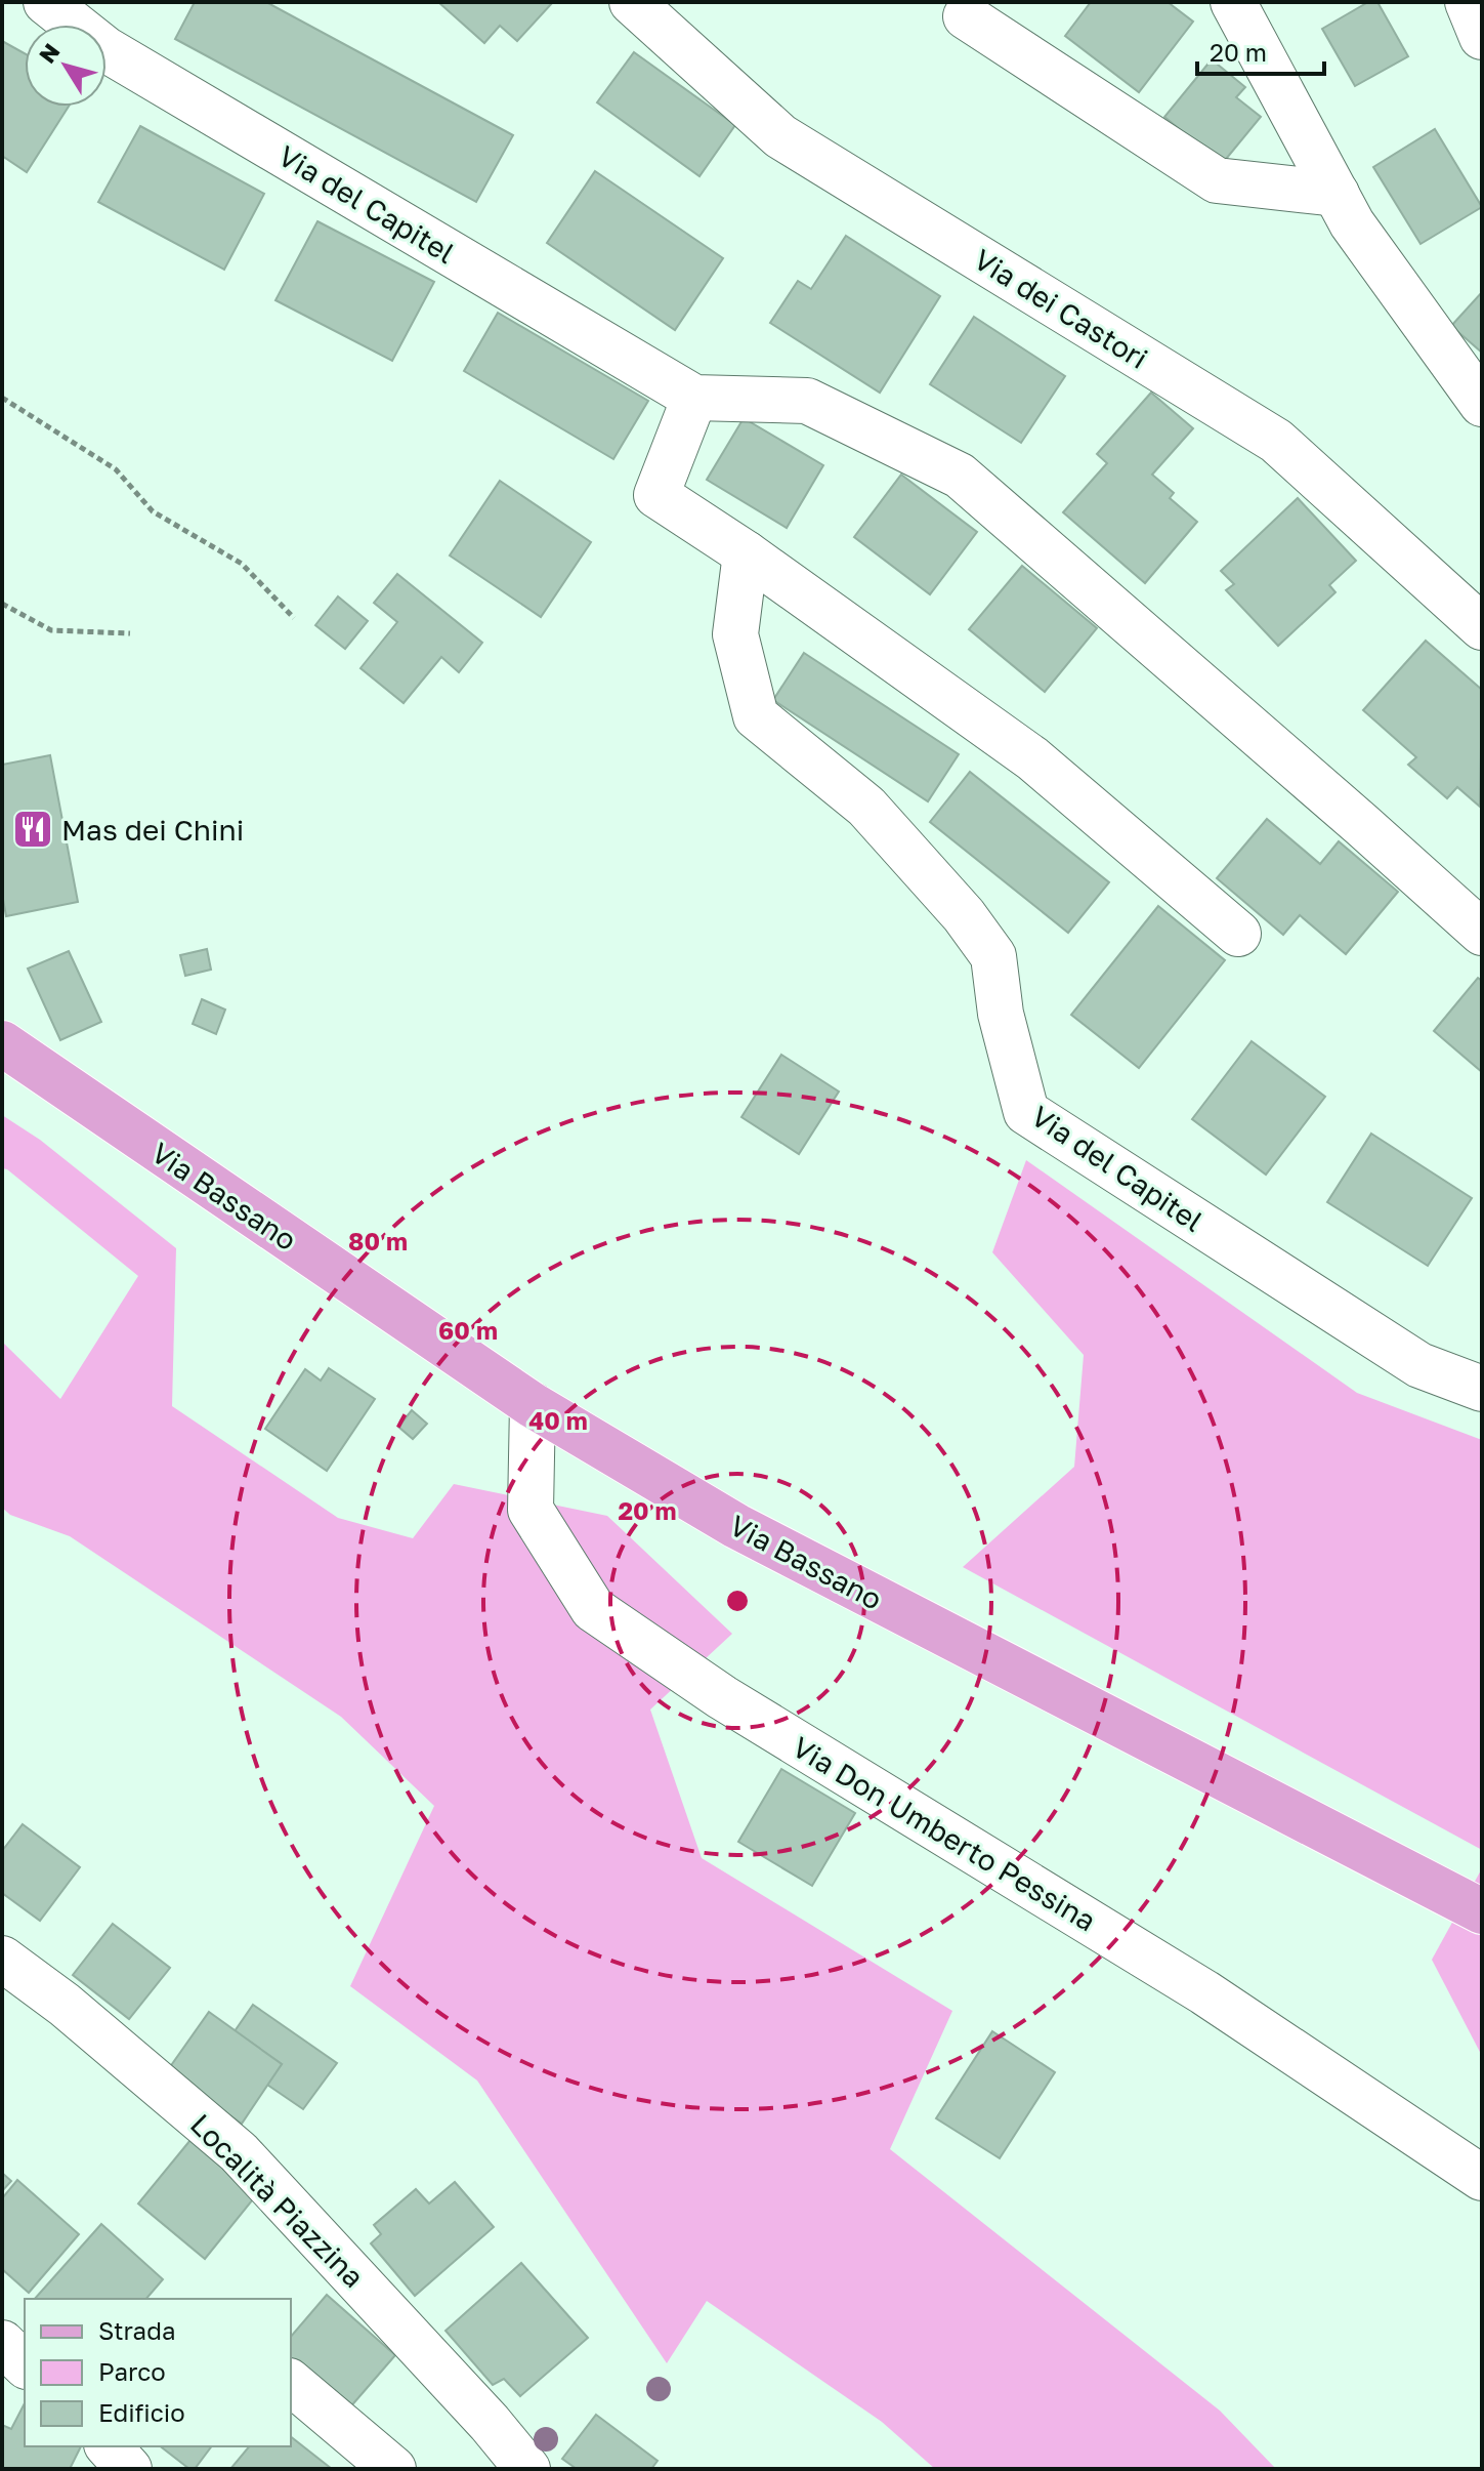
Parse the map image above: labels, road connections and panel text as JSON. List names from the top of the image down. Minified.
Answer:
{"streets":{"main road":["Via Bassano"],"street":["Via del Capitel","Via dei Castori","Via Don Umberto Pessina","Località Piazzina"]},"crossings":[["Via Bassano","Via Don Umberto Pessina"]],"places":{"restaurant":["Mas dei Chini"]},"legend":["Strada","Parco","Edificio"],"scale_bar":"20 m","north":"top left","rings":["80 m","60 m","40 m","20 m"]}
